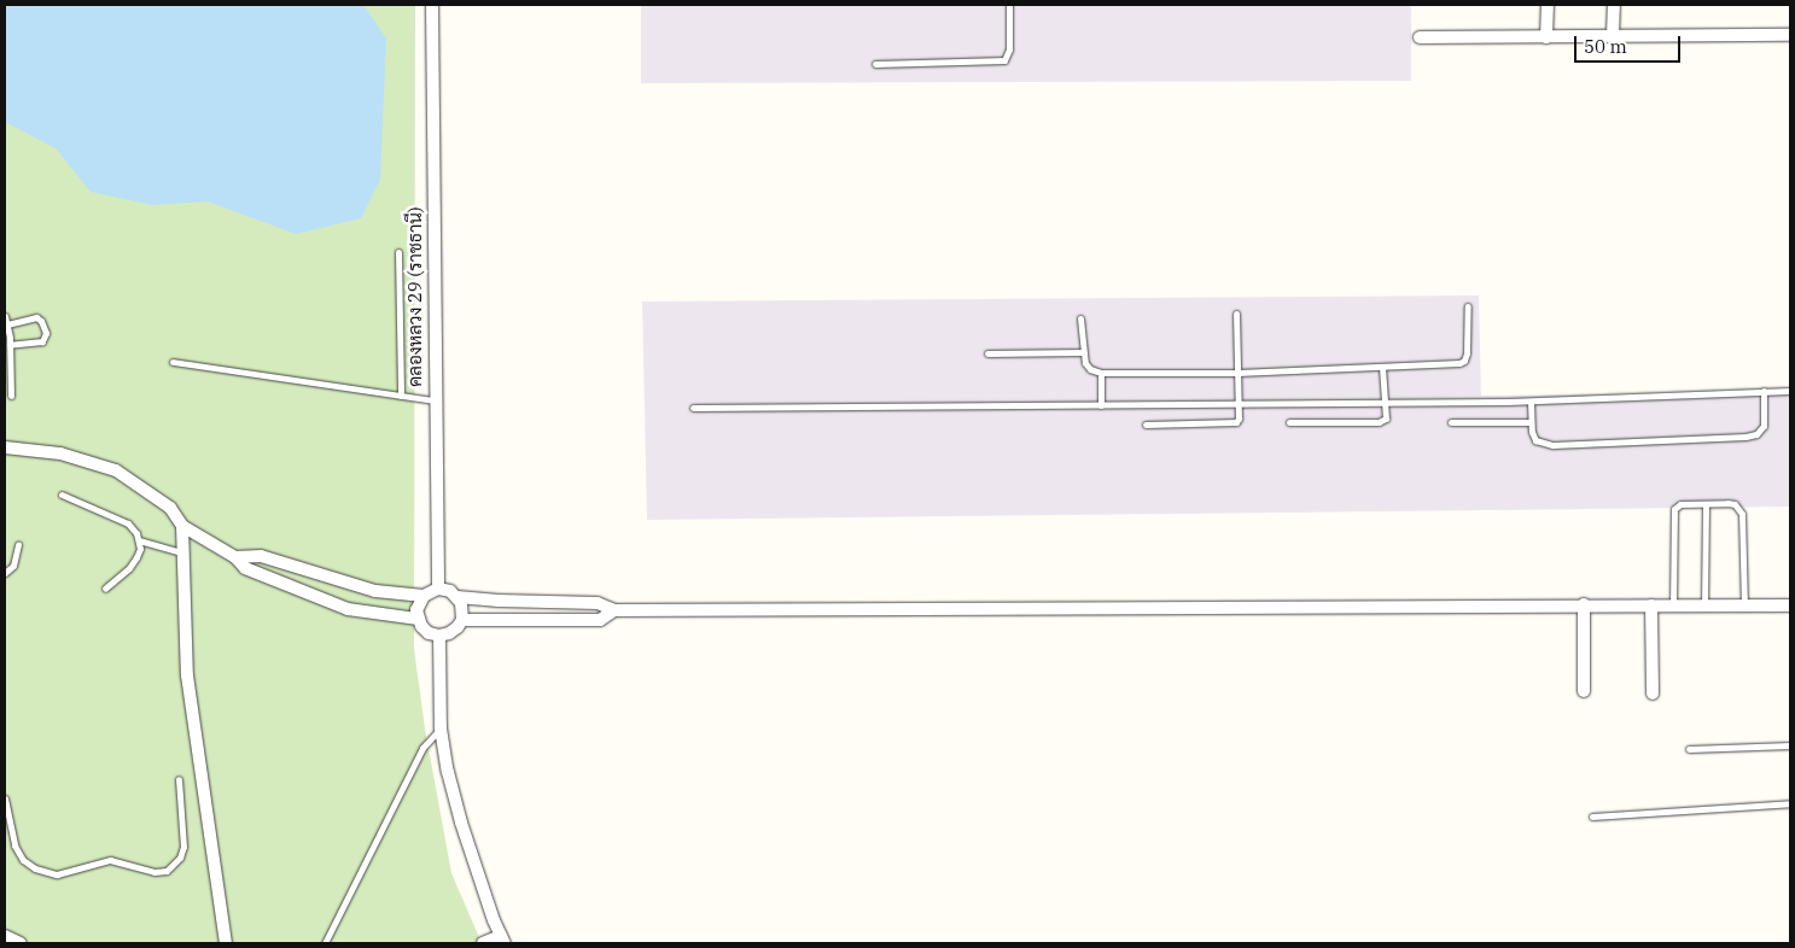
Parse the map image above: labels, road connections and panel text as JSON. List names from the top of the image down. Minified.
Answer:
{"streets":{"street":["คลองหลวง 29 (ราชธานี)"]},"scale_bar":"50 m"}
